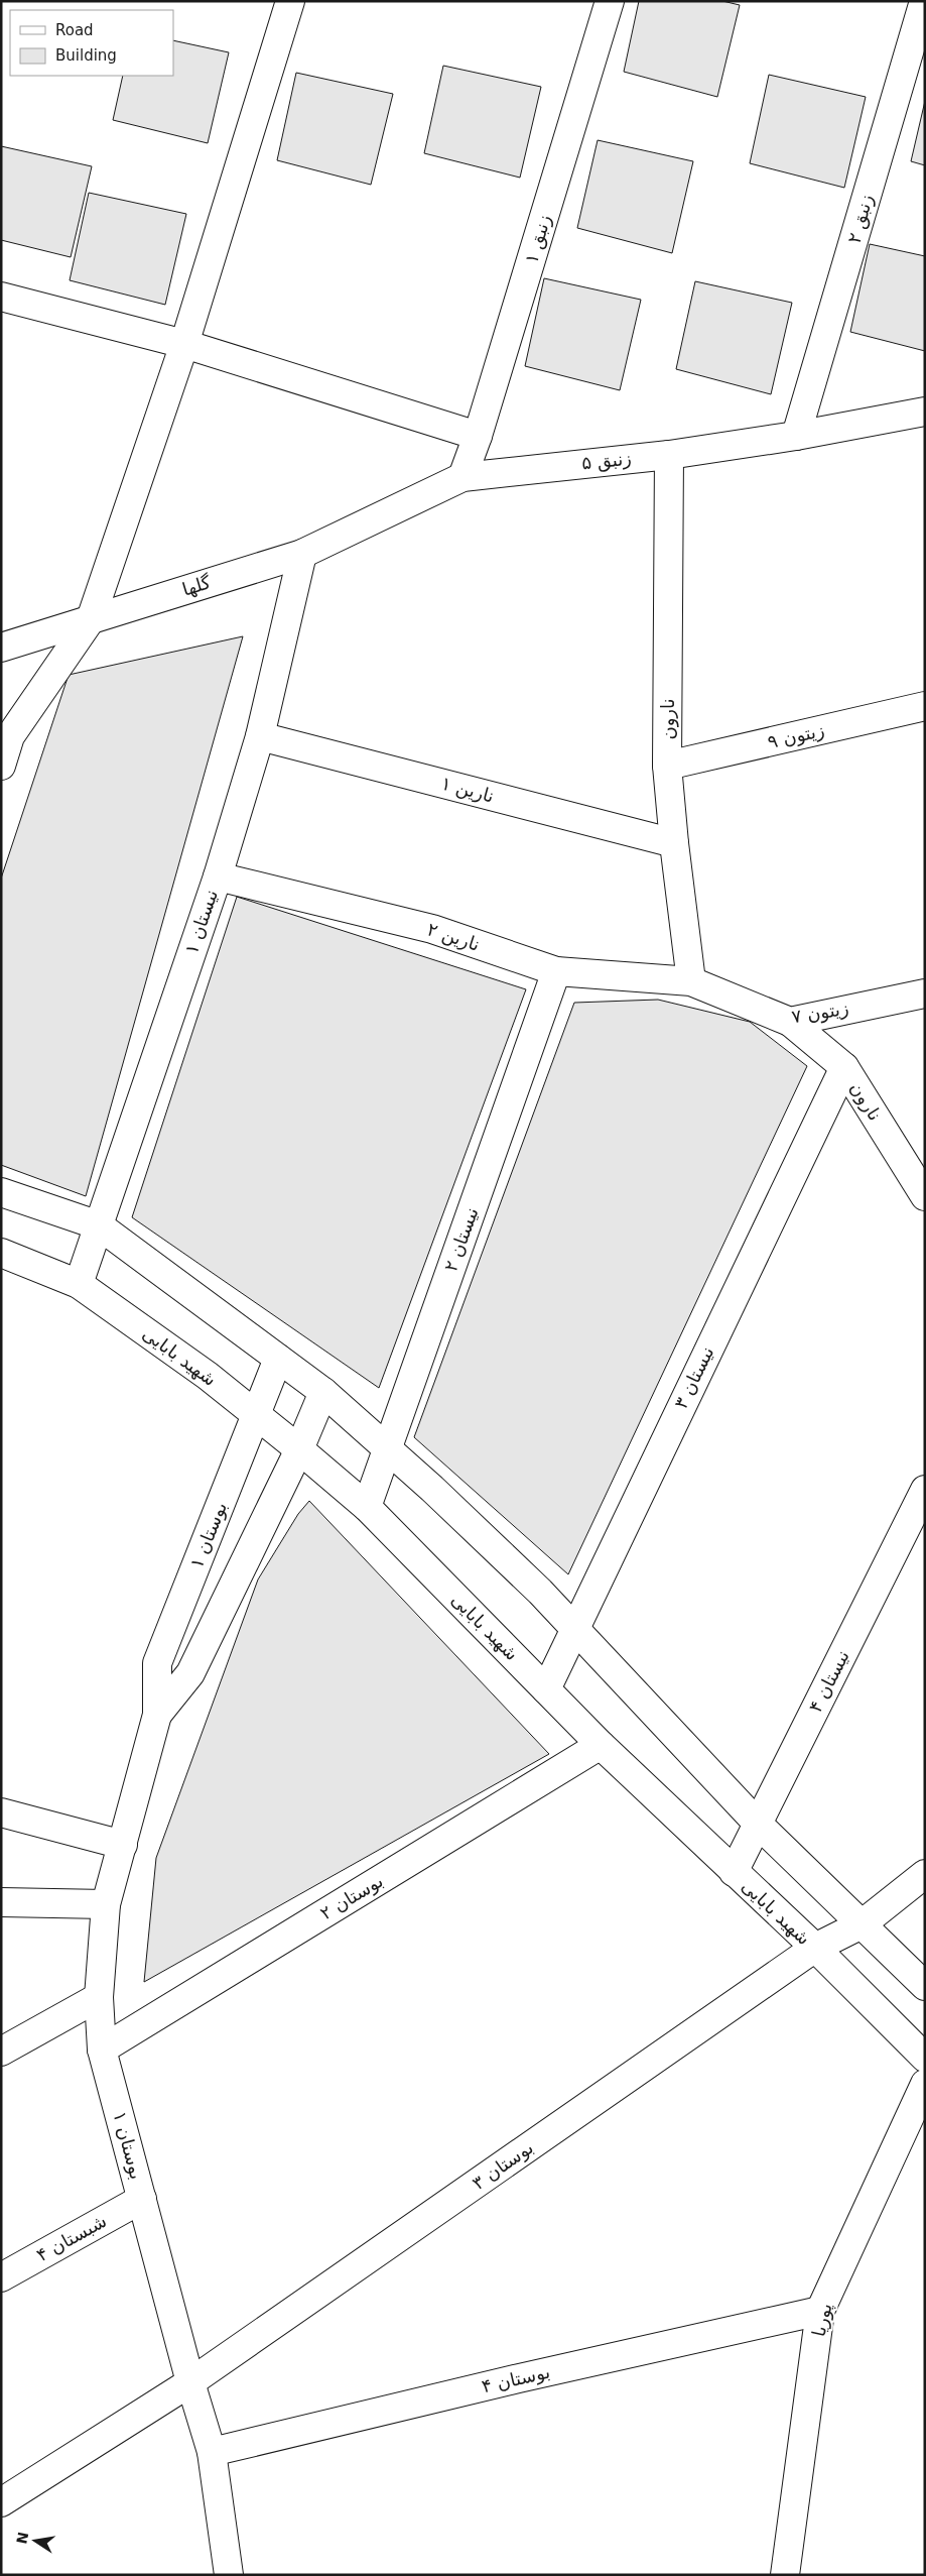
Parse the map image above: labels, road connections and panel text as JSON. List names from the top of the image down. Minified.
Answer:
{"streets":{"street":["زنبق ۲","زنبق ۱","زنبق ۵","گلها","نارون","زیتون ۹","نارین ۱","نیستان ۱","نارین ۲","زیتون ۷","نیستان ۲","شهید بابایی","نیستان ۳","بوستان ۱","نیستان ۴","بوستان ۲","بوستان ۳","شبستان ۴","پوریا","بوستان ۴"]},"crossings":[["زنبق ۲","زنبق ۵"],["زنبق ۱","زنبق ۵"],["زنبق ۵","گلها"],["زنبق ۵","نارون"],["زنبق ۵","نیستان ۱"],["گلها","نیستان ۱"],["نارون","زیتون ۹"],["نارون","نارین ۱"],["نارون","نارین ۲"],["نارون","زیتون ۷"],["نارون","نیستان ۳"],["نارین ۱","نیستان ۱"],["نیستان ۱","نارین ۲"],["نیستان ۱","شهید بابایی"],["نارین ۲","زیتون ۷"],["نارین ۲","نیستان ۲"],["نیستان ۲","شهید بابایی"],["شهید بابایی","نیستان ۳"],["شهید بابایی","بوستان ۱"],["شهید بابایی","نیستان ۴"],["شهید بابایی","بوستان ۲"],["شهید بابایی","بوستان ۳"],["بوستان ۱","بوستان ۲"],["بوستان ۱","بوستان ۳"],["بوستان ۱","شبستان ۴"],["بوستان ۱","بوستان ۴"],["پوریا","بوستان ۴"]],"legend":["Road","Building"],"north":"left"}
